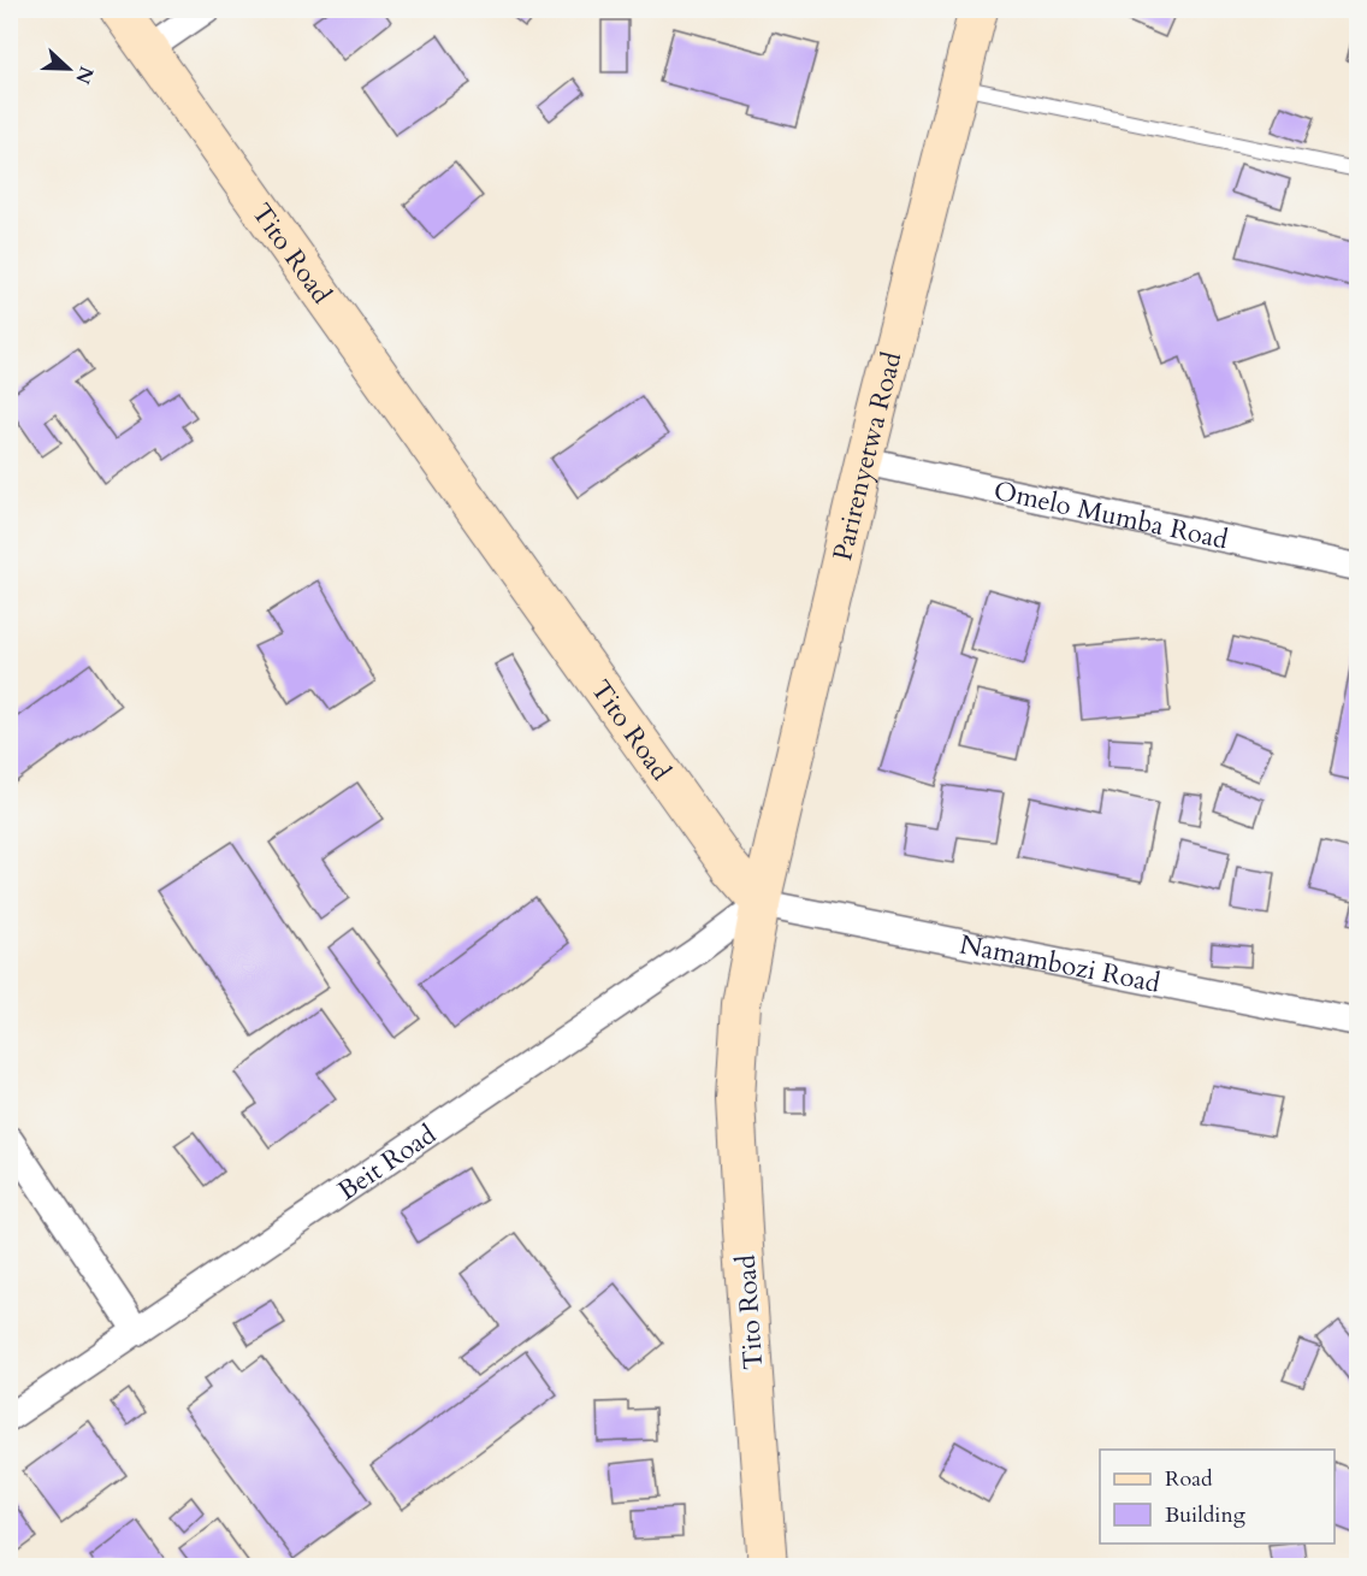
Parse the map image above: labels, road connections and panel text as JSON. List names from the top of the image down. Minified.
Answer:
{"streets":{"main road":["Tito Road","Parirenyetwa Road"],"street":["Omelo Mumba Road","Namambozi Road","Beit Road"]},"crossings":[["Tito Road","Parirenyetwa Road"],["Tito Road","Namambozi Road"],["Tito Road","Beit Road"],["Parirenyetwa Road","Omelo Mumba Road"],["Parirenyetwa Road","Namambozi Road"],["Parirenyetwa Road","Beit Road"],["Namambozi Road","Beit Road"]],"legend":["Road","Building"],"north":"right"}
